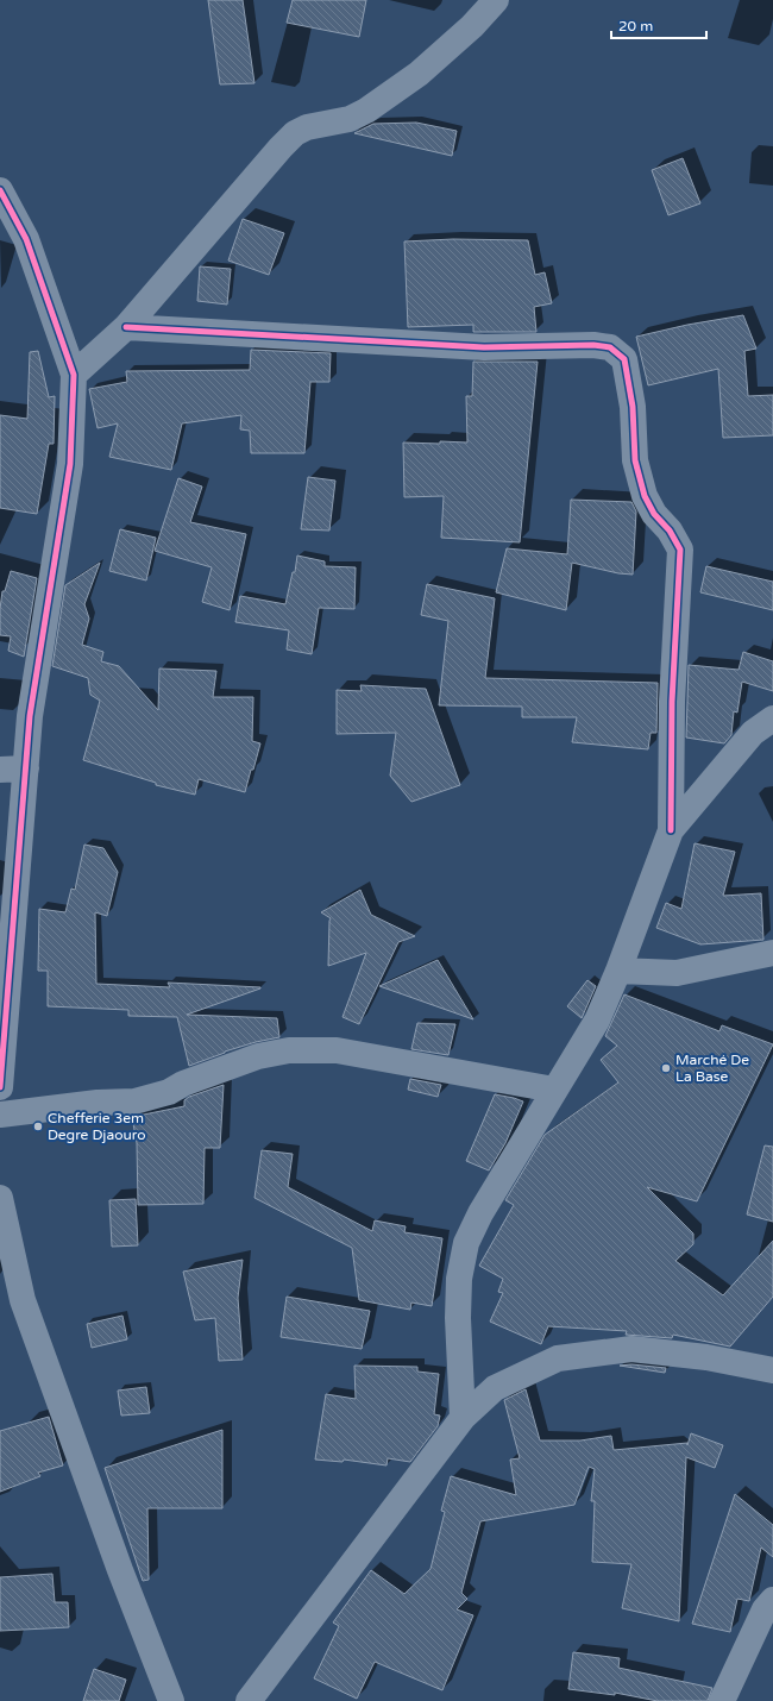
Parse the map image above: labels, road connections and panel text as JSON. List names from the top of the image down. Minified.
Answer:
{"places":["Marché De La Base","Chefferie 3em Degre Djaouro"],"scale_bar":"20 m"}
